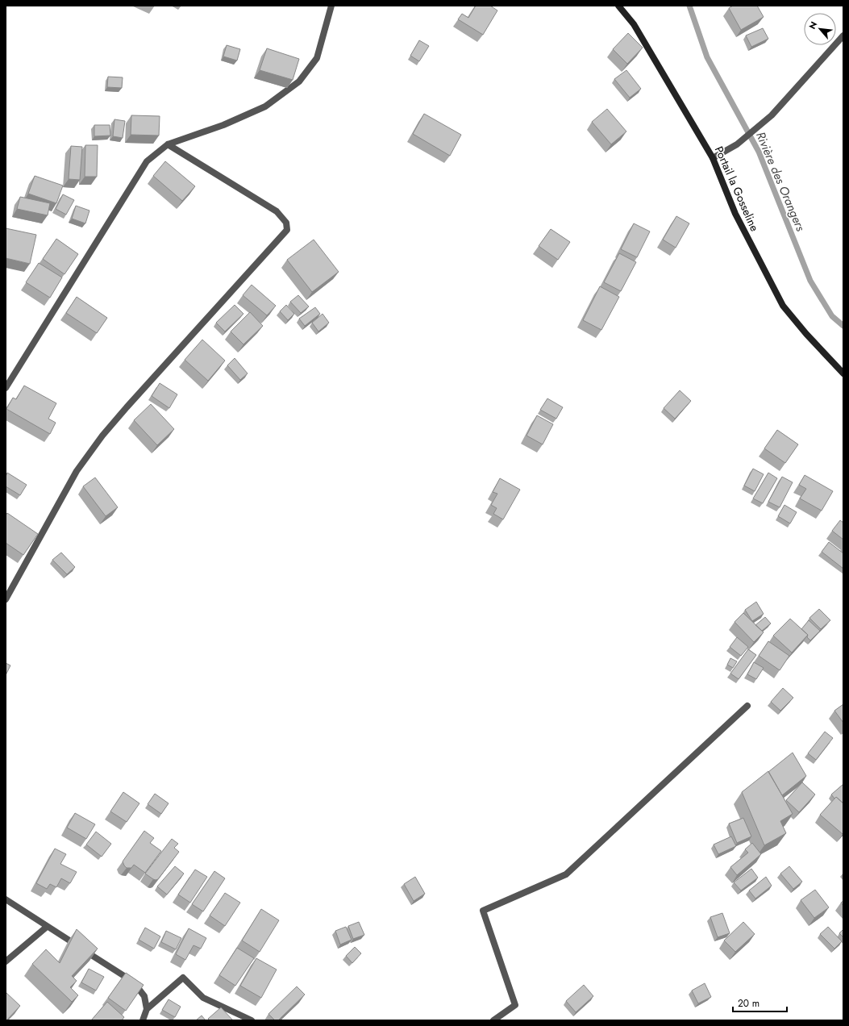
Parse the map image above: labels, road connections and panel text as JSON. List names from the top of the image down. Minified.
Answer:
{"streets":{"street":["Portail la Gosseline"]},"water":["Rivière des Orangers"],"scale_bar":"20 m","north":"top left"}
